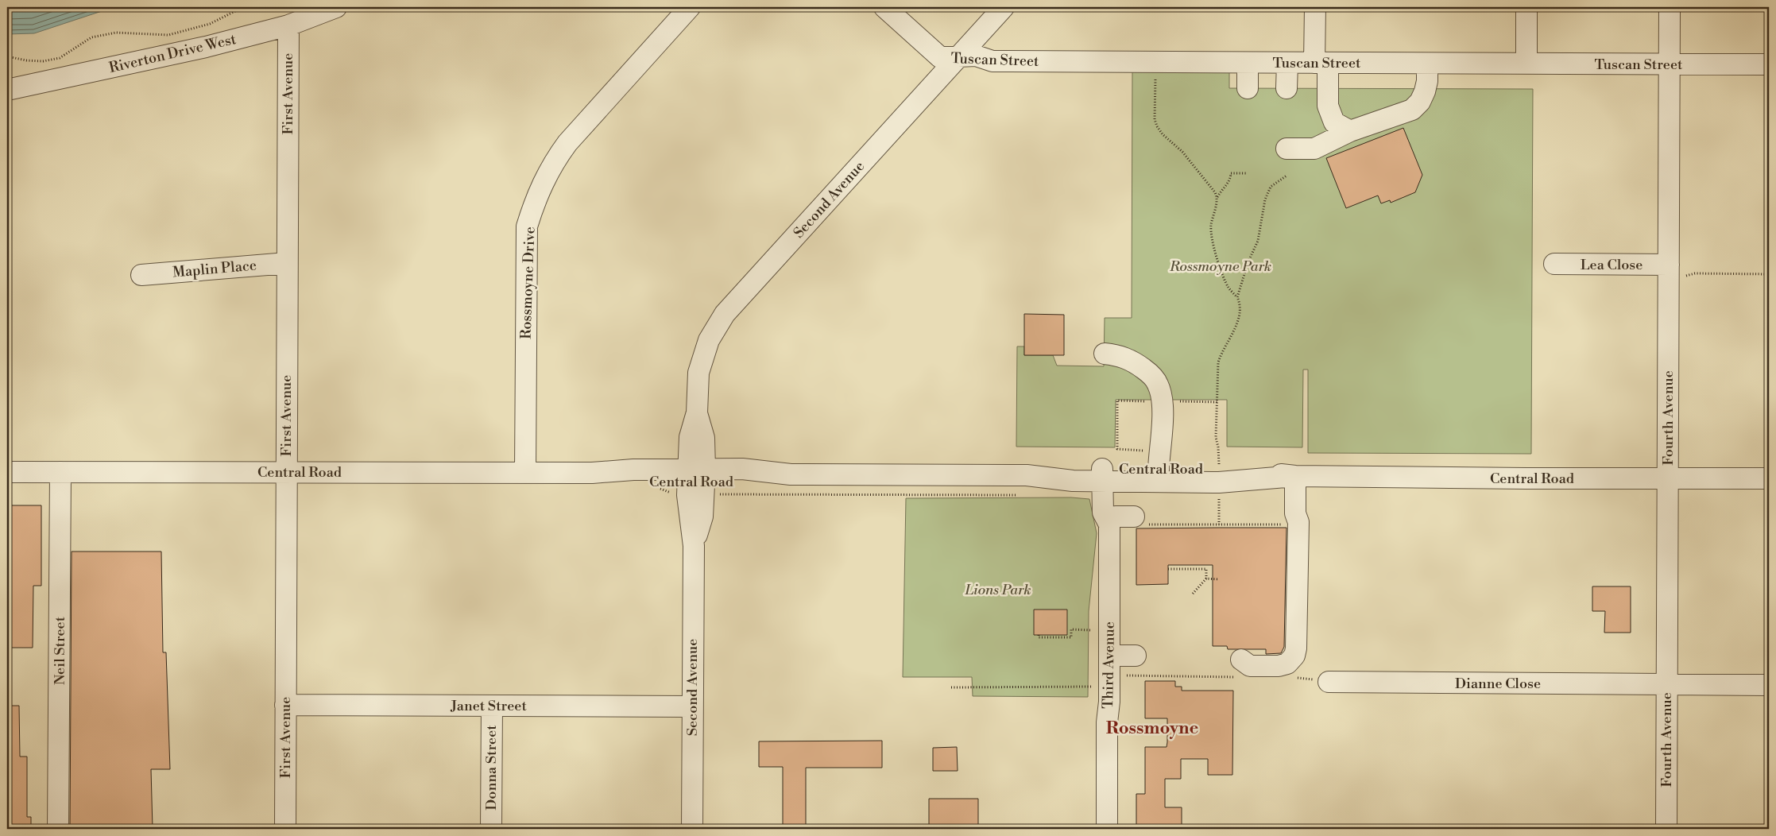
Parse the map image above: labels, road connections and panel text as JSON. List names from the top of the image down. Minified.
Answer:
{"streets":{"street":["Riverton Drive West","Tuscan Street","First Avenue","Second Avenue","Lea Close","Maplin Place","Rossmoyne Drive","Fourth Avenue","Central Road","Neil Street","Third Avenue","Dianne Close","Janet Street","Donna Street"]},"crossings":[["Riverton Drive West","First Avenue"],["Tuscan Street","Second Avenue"],["Tuscan Street","Fourth Avenue"],["First Avenue","Maplin Place"],["First Avenue","Central Road"],["First Avenue","Janet Street"],["Second Avenue","Central Road"],["Second Avenue","Janet Street"],["Lea Close","Fourth Avenue"],["Rossmoyne Drive","Central Road"],["Fourth Avenue","Central Road"],["Fourth Avenue","Dianne Close"],["Central Road","Neil Street"],["Central Road","Third Avenue"],["Janet Street","Donna Street"]],"districts":["Rossmoyne"],"parks":["Rossmoyne Park","Lions Park"]}
